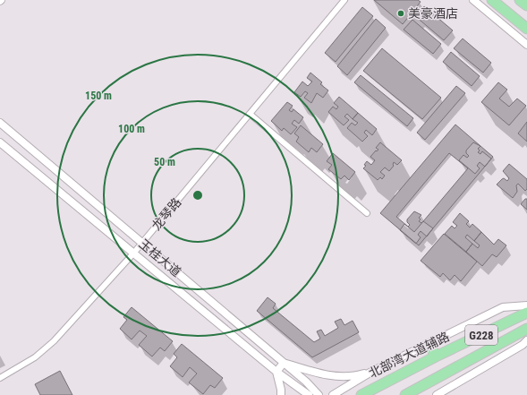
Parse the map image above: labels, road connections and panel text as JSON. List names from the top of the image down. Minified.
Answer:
{"streets":{"highway":["G228"],"main road":["玉桂大道","北部湾大道辅路"],"street":["龙琴路"]},"crossings":[["龙琴路","玉桂大道"]],"places":["美豪酒店"],"rings":["150 m","100 m","50 m"]}
